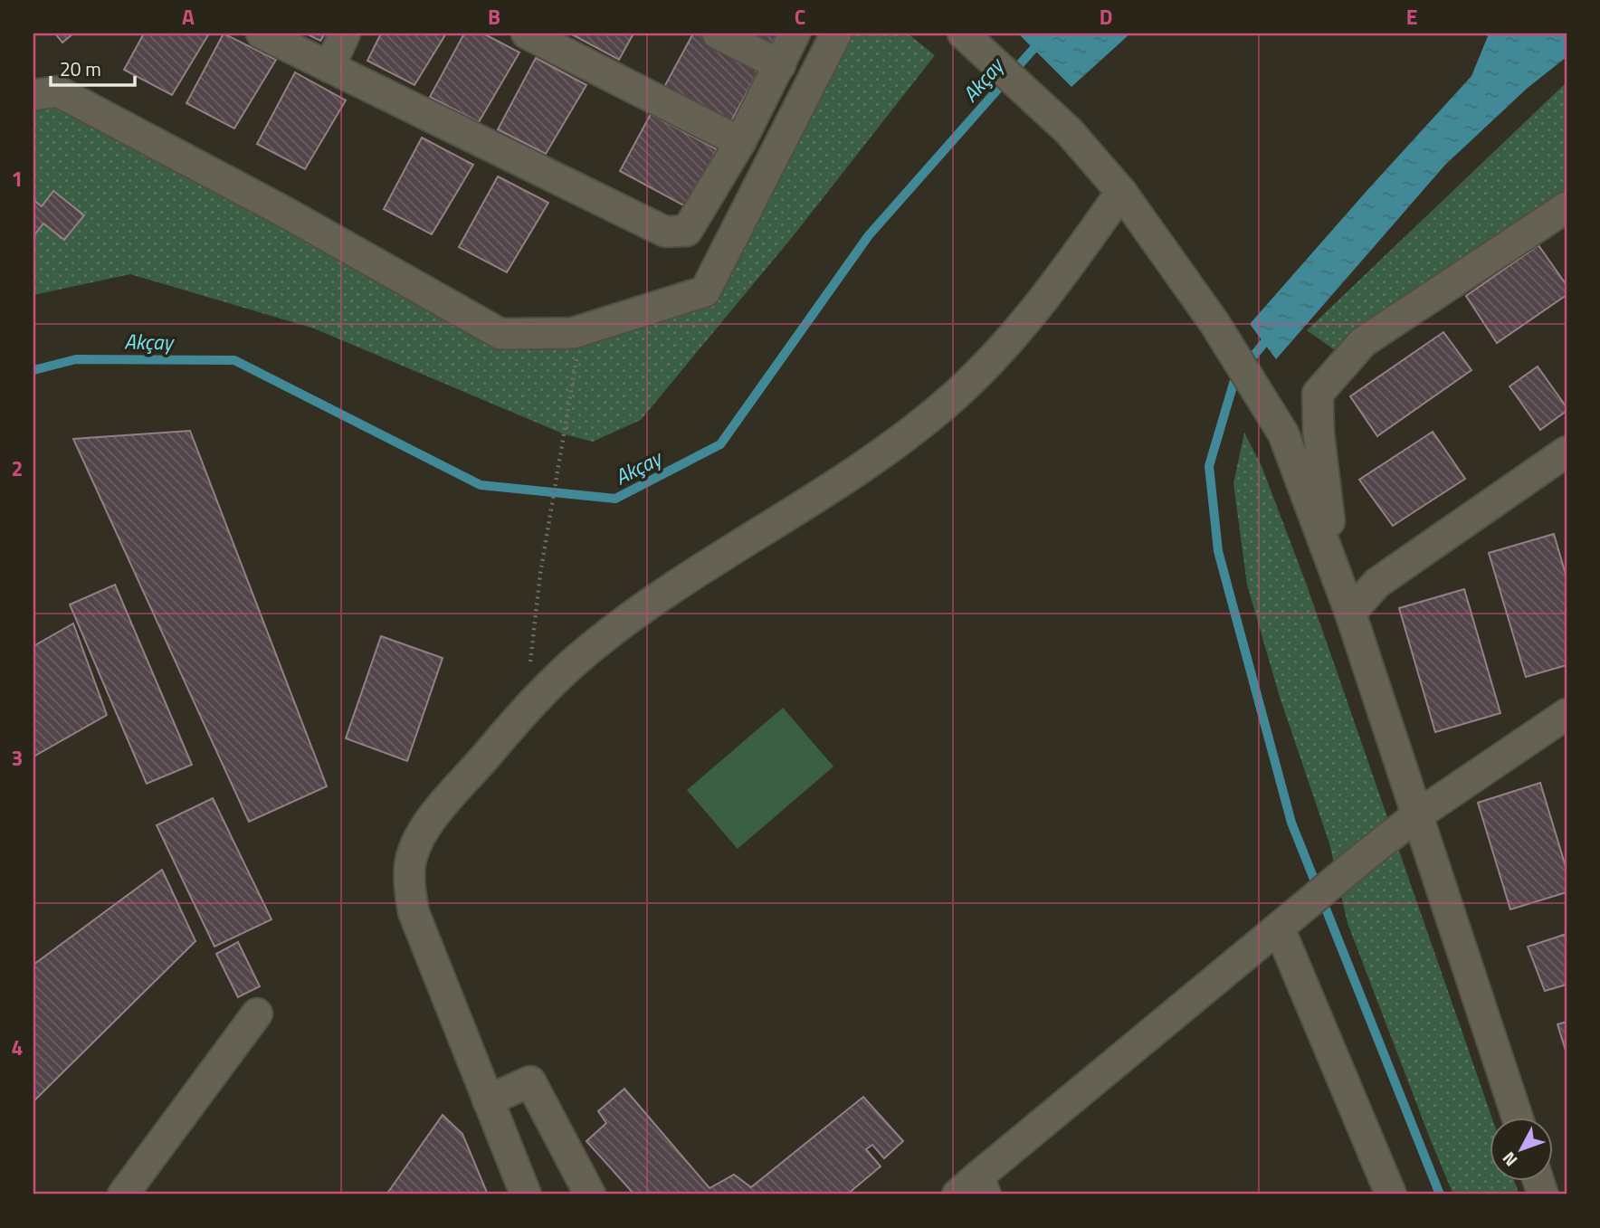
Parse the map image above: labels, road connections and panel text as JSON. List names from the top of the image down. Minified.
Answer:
{"water":["Akçay"],"scale_bar":"20 m","north":"bottom left","grid":{"columns":["A","B","C","D","E"],"rows":["1","2","3","4"]}}
